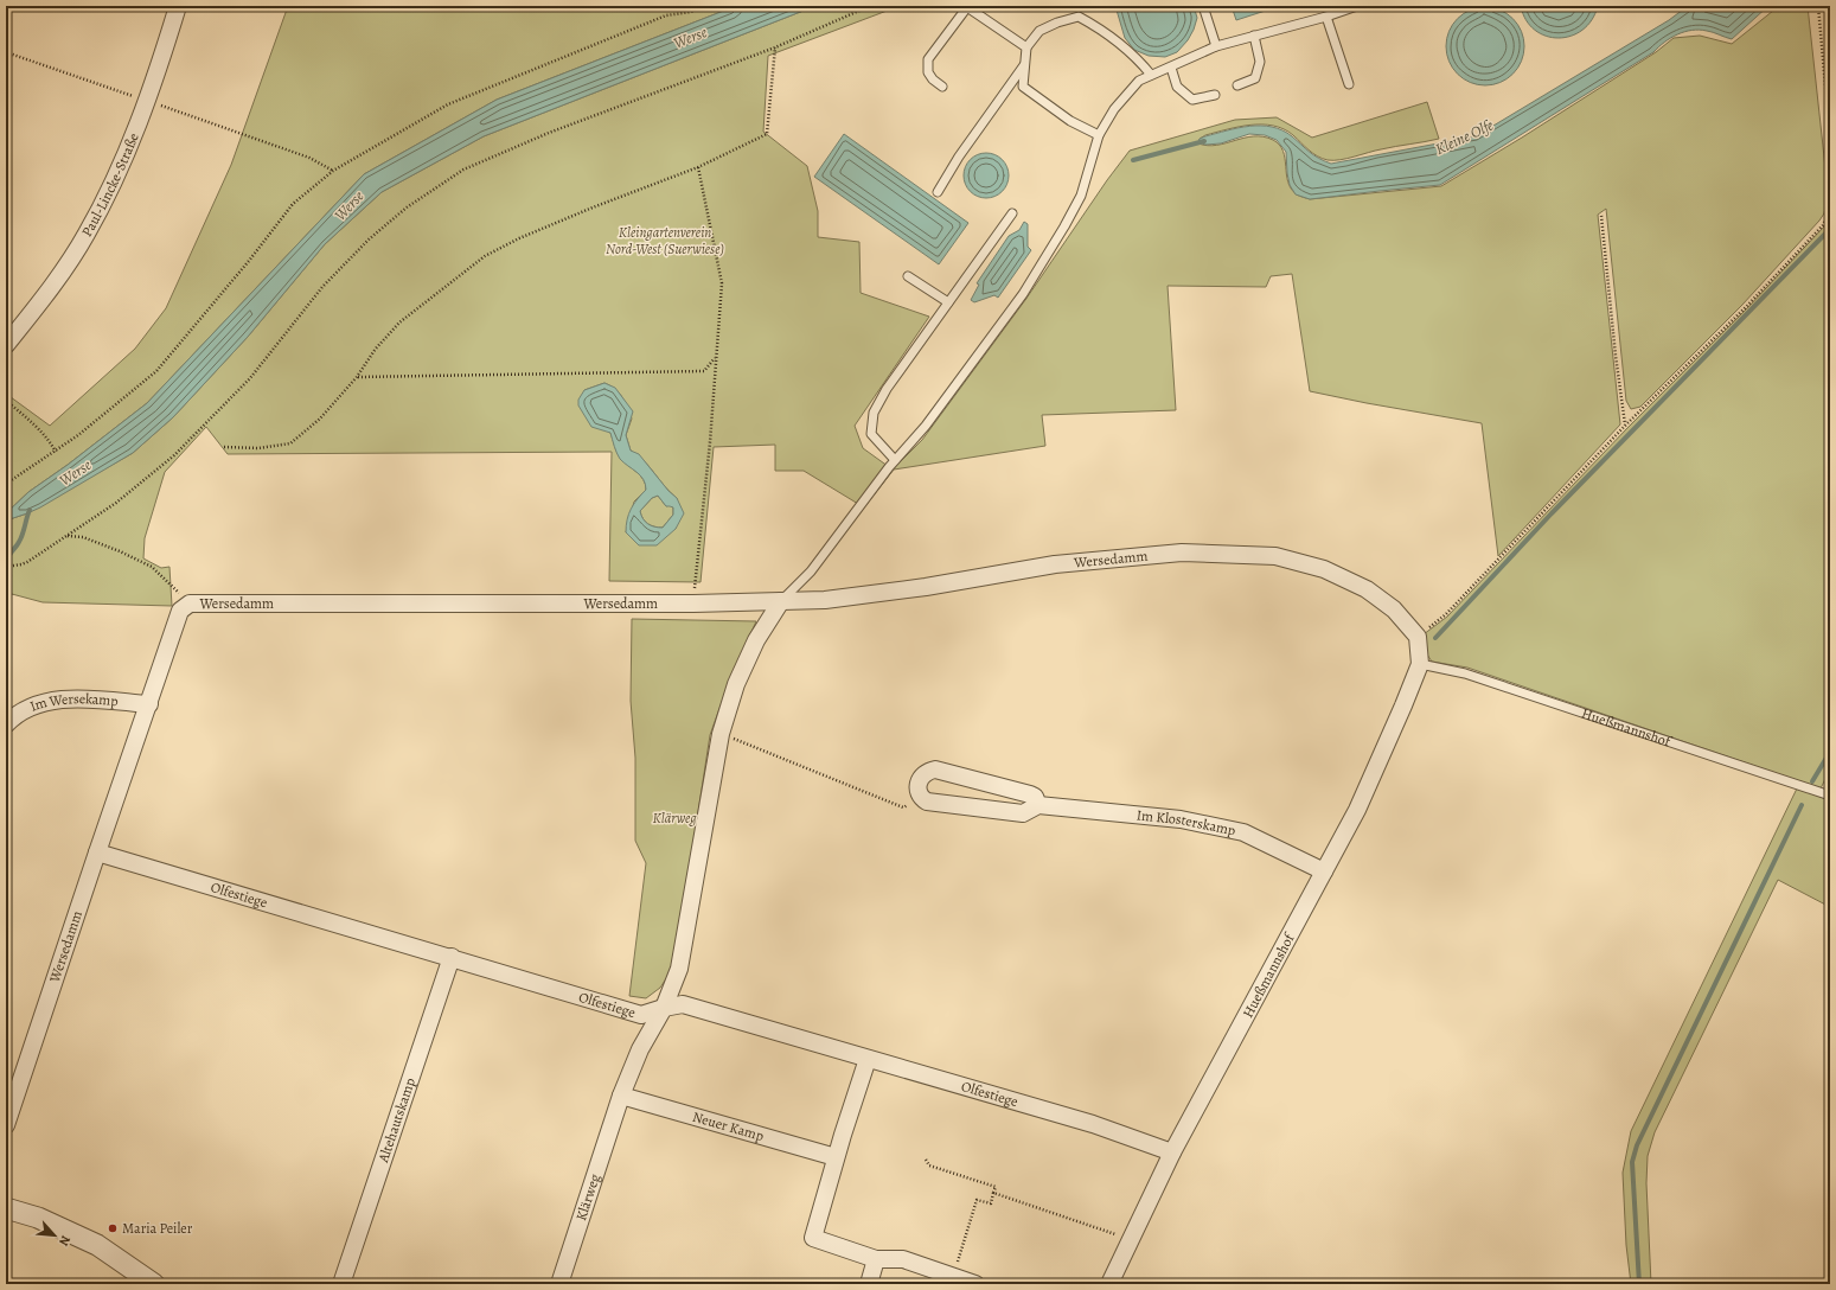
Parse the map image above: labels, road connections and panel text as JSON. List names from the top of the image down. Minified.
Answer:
{"streets":{"street":["Paul-Lincke-Straße","Wersedamm","Im Wersekamp","Hueßmannshof","Im Klosterskamp","Olfestiege","Altehautskamp","Neuer Kamp","Klärweg"]},"crossings":[["Wersedamm","Im Wersekamp"],["Wersedamm","Hueßmannshof"],["Wersedamm","Olfestiege"],["Wersedamm","Klärweg"],["Hueßmannshof","Im Klosterskamp"],["Hueßmannshof","Olfestiege"],["Olfestiege","Altehautskamp"],["Olfestiege","Klärweg"],["Neuer Kamp","Klärweg"]],"water":["Werse","Kleine Olfe"],"parks":["Kleingartenverein Nord-West (Suerwiese)","Klärweg"],"places":["Maria Peiler"],"north":"bottom right"}
